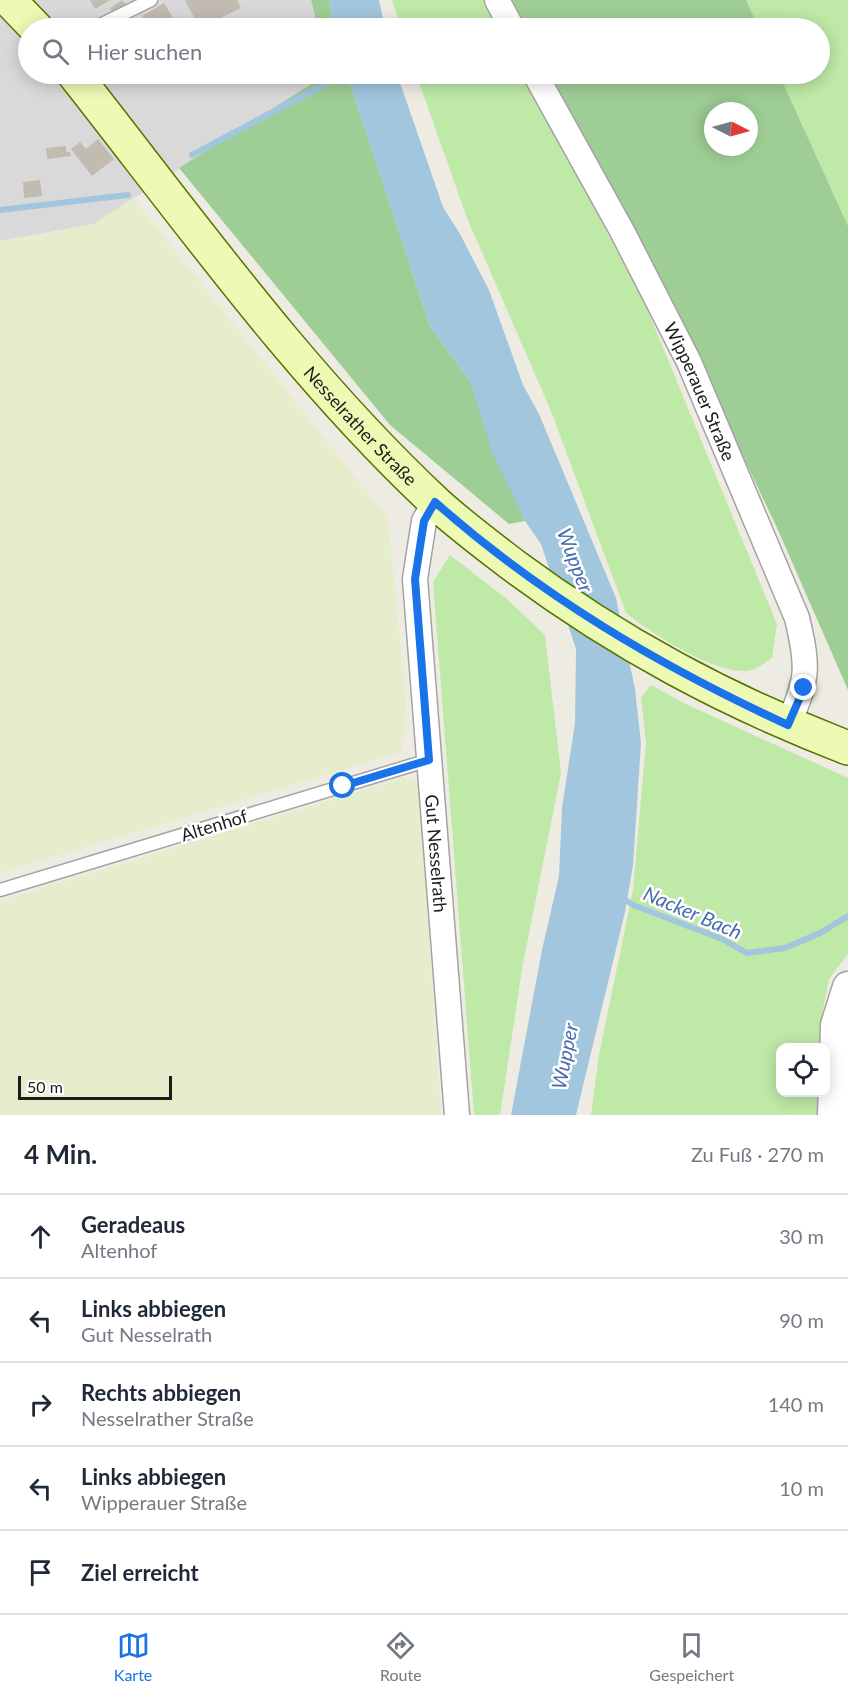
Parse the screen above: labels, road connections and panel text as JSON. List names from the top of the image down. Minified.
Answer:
{"streets":{"main road":["Nesselrather Straße"],"street":["Wipperauer Straße","Gut Nesselrath"],"lane":["Altenhof"]},"crossings":[["Wipperauer Straße","Nesselrather Straße"],["Nesselrather Straße","Gut Nesselrath"],["Altenhof","Gut Nesselrath"]],"water":["Wupper","Nacker Bach"],"scale_bar":"50 m","north":"right","page":{"search":"Hier suchen","scale":"50 m","heading":["4 Min.","Zu Fuß · 270 m"],"list":[["Geradeaus","Altenhof","30 m"],["Links abbiegen","Gut Nesselrath","90 m"],["Rechts abbiegen","Nesselrather Straße","140 m"],["Links abbiegen","Wipperauer Straße","10 m"],"Ziel erreicht"],"nav":["Karte","Route","Gespeichert"]}}
